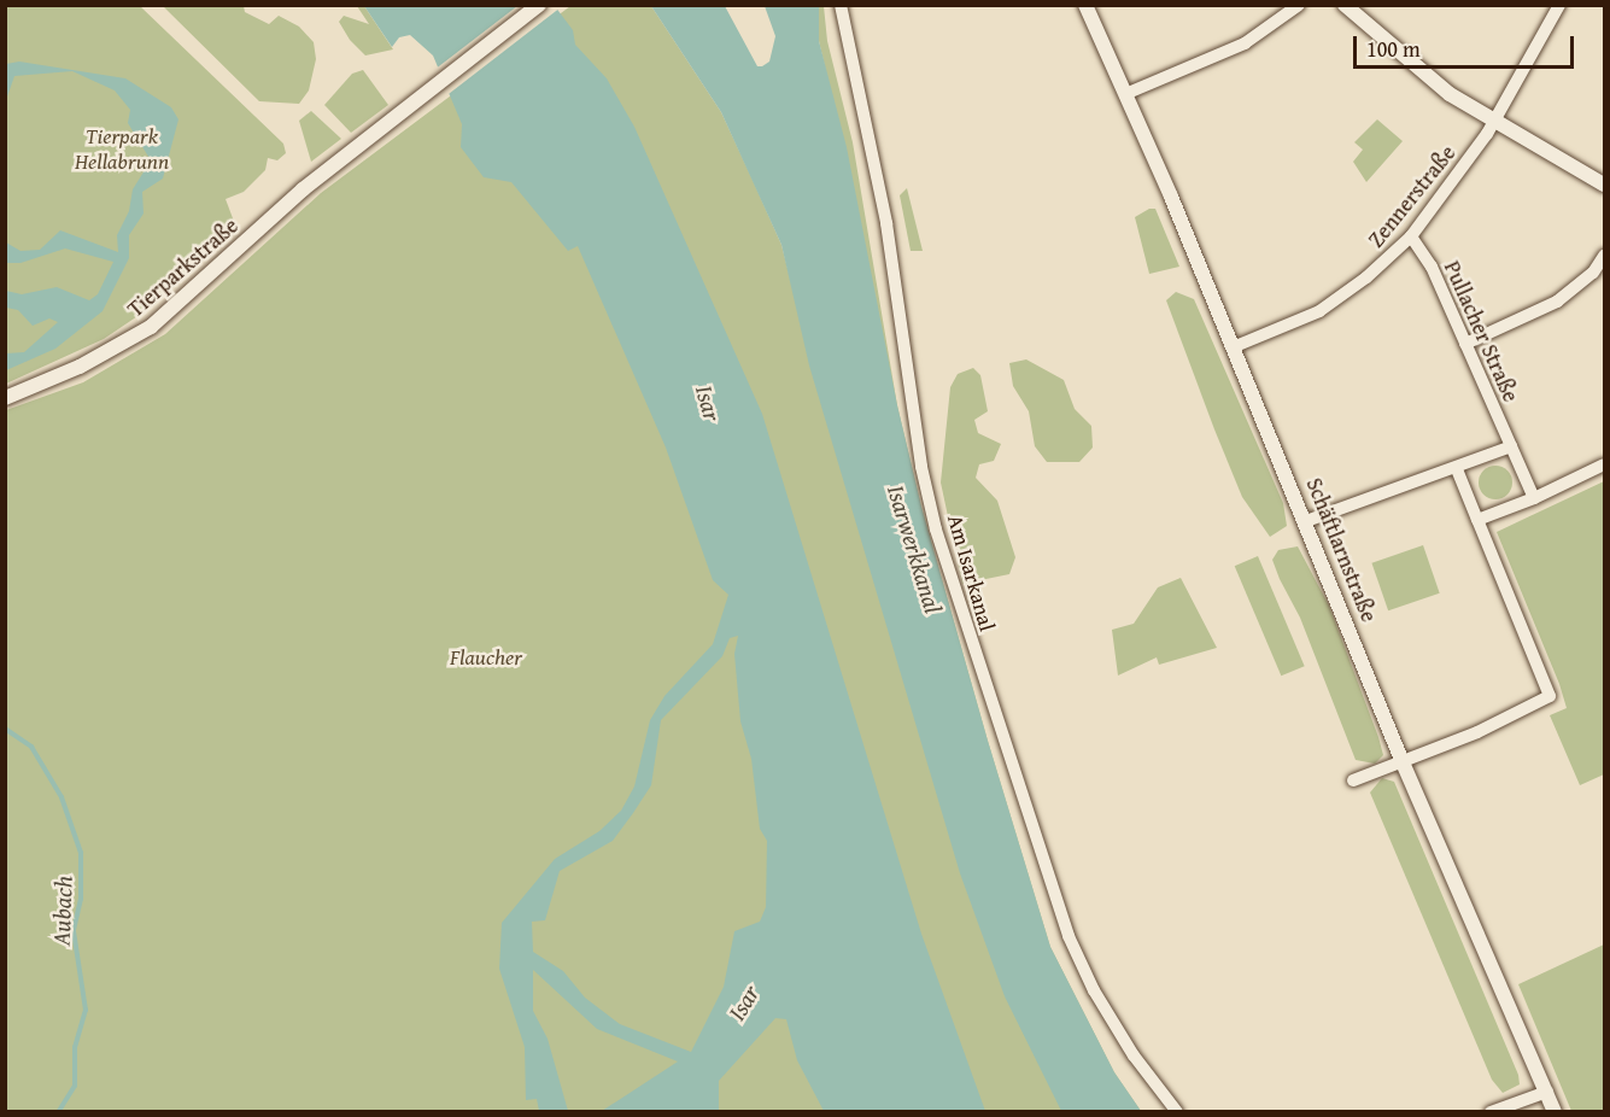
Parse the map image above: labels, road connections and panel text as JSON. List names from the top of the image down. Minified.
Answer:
{"streets":{"street":["Zennerstraße","Tierparkstraße","Pullacher Straße","Schäftlarnstraße","Am Isarkanal"]},"crossings":[["Zennerstraße","Pullacher Straße"],["Zennerstraße","Schäftlarnstraße"]],"water":["Isar","Isarwerkkanal","Aubach"],"parks":["Tierpark Hellabrunn","Flaucher"],"scale_bar":"100 m"}
